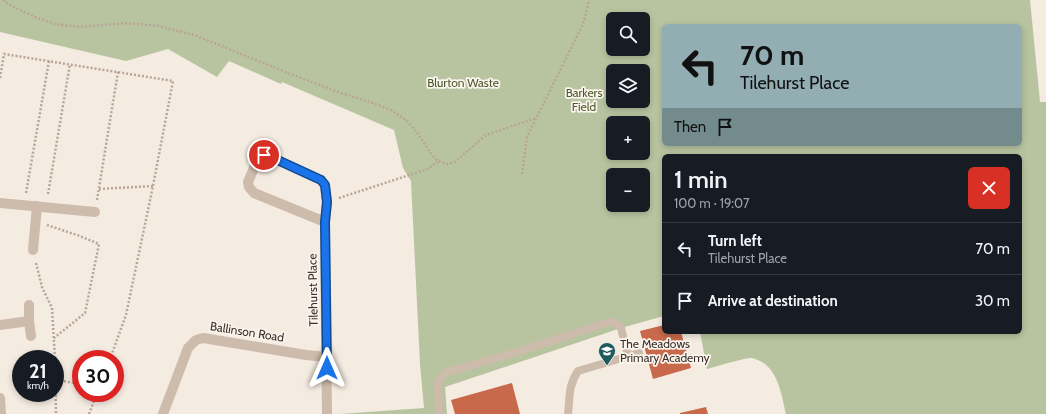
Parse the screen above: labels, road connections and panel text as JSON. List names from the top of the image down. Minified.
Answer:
{"streets":{"street":["Tilehurst Place","Ballinson Road"]},"crossings":[["Tilehurst Place","Ballinson Road"]],"parks":["Blurton Waste","Barkers Field"],"places":{"school or university":["The Meadows Primary Academy"]},"page":{"map_buttons":["+","−"],"turn":["70 m","Tilehurst Place"],"then":"Then","heading":["1 min","100 m · 19:07"],"list":[{"name":"Turn left","note":"Tilehurst Place","value":"70 m"},{"name":"Arrive at destination","value":"30 m"}],"speed":"21 km/h","limit":"30"}}
